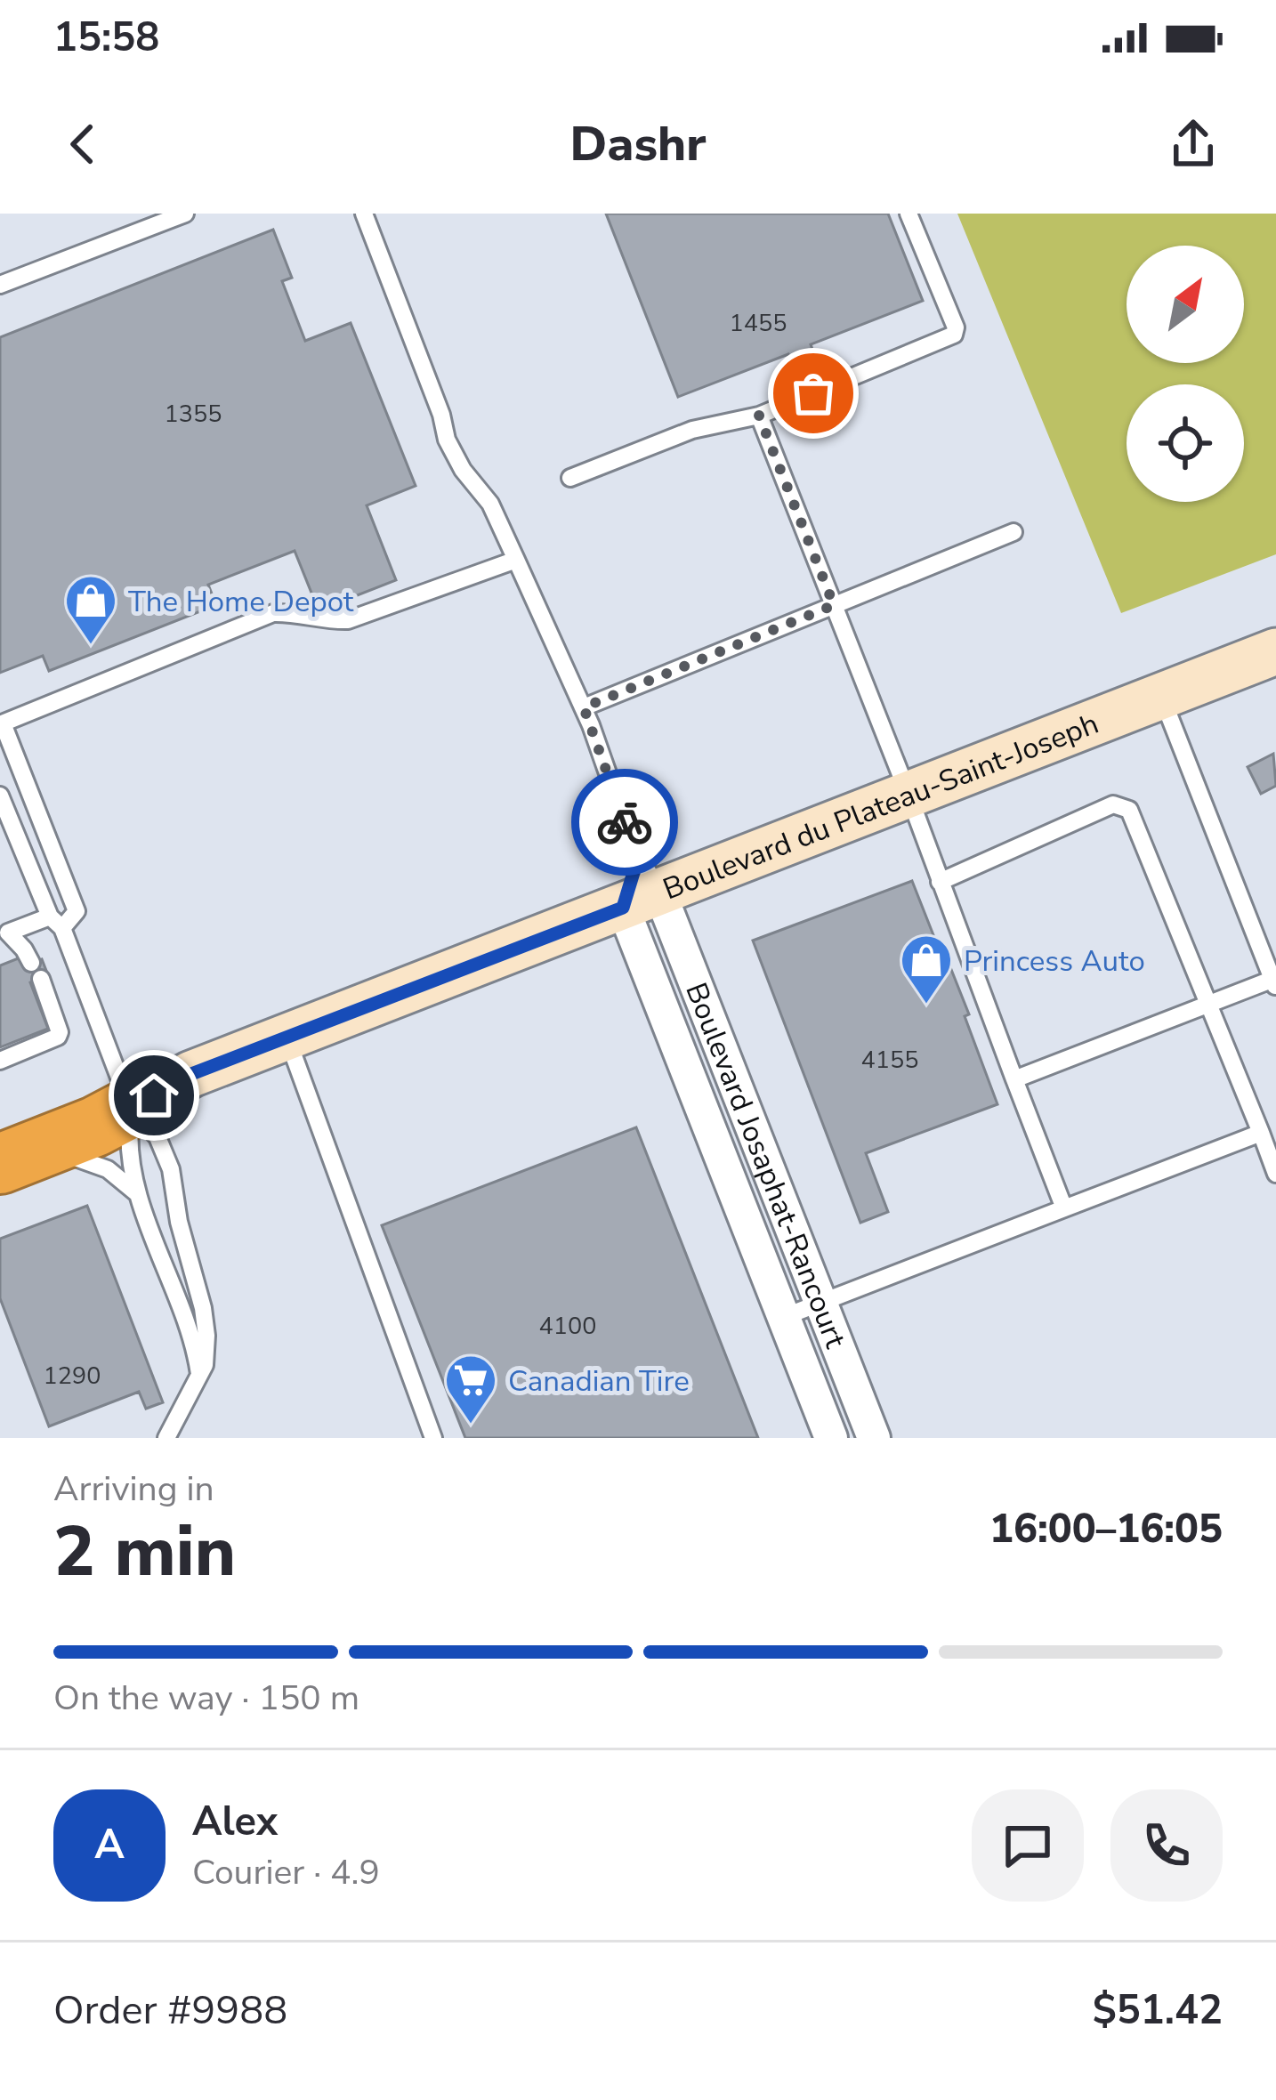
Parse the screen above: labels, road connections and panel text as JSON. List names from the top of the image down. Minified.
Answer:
{"streets":{"street":["Boulevard du Plateau-Saint-Joseph","Boulevard Josaphat-Rancourt"]},"crossings":[["Boulevard du Plateau-Saint-Joseph","Boulevard Josaphat-Rancourt"]],"places":{"shop":["The Home Depot","Princess Auto"],"supermarket":["Canadian Tire"]},"house_numbers":["1455","1355","4155","4100","1290"],"north":"top right","page":{"status":"15:58","header":"Dashr","heading":["2 min","Arriving in","16:00–16:05"],"panel":["Alex","Courier · 4.9","Order #9988","$51.42"],"bar":"On the way · 150 m","round":"A"}}
